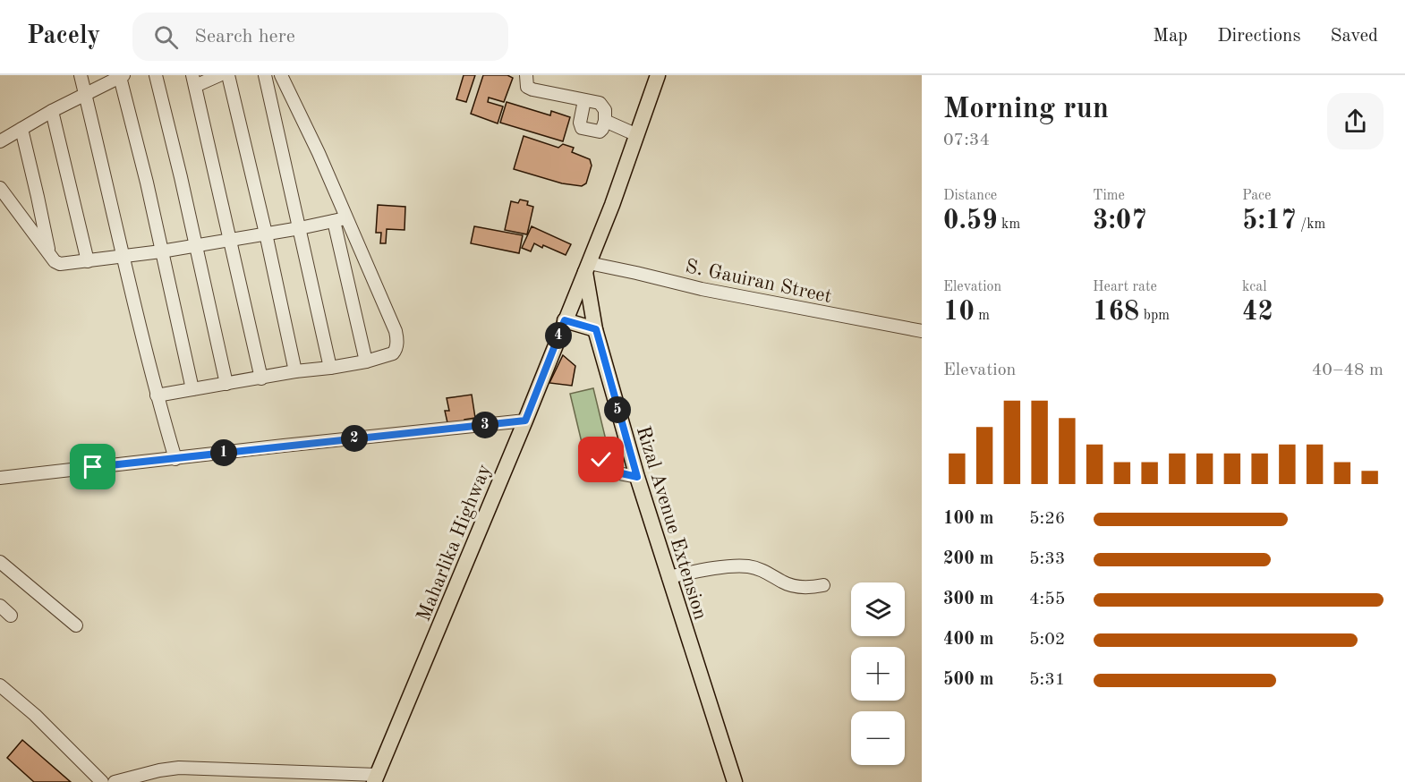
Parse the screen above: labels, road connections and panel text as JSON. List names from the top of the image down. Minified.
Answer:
{"streets":{"main road":["Rizal Avenue Extension","Maharlika Highway"],"street":["S. Gauiran Street"]},"crossings":[["S. Gauiran Street","Rizal Avenue Extension"],["S. Gauiran Street","Maharlika Highway"],["Rizal Avenue Extension","Maharlika Highway"]],"page":{"header":"Pacely","search":"Search here","nav":["Map","Directions","Saved"],"heading":["Morning run","07:34"],"stats":[["Distance","0.59 km"],["Time","3:07"],["Pace","5:17 /km"],["Elevation","10 m"],["Heart rate","168 bpm"],["kcal","42"]],"pins":["4","5","3","2","1"],"chart":["Elevation","40–48 m"],"list":[{"name":"100 m","note":"5:26"},{"name":"200 m","note":"5:33"},{"name":"300 m","note":"4:55"},{"name":"400 m","note":"5:02"},{"name":"500 m","note":"5:31"}],"map_buttons":["+","−"]}}
